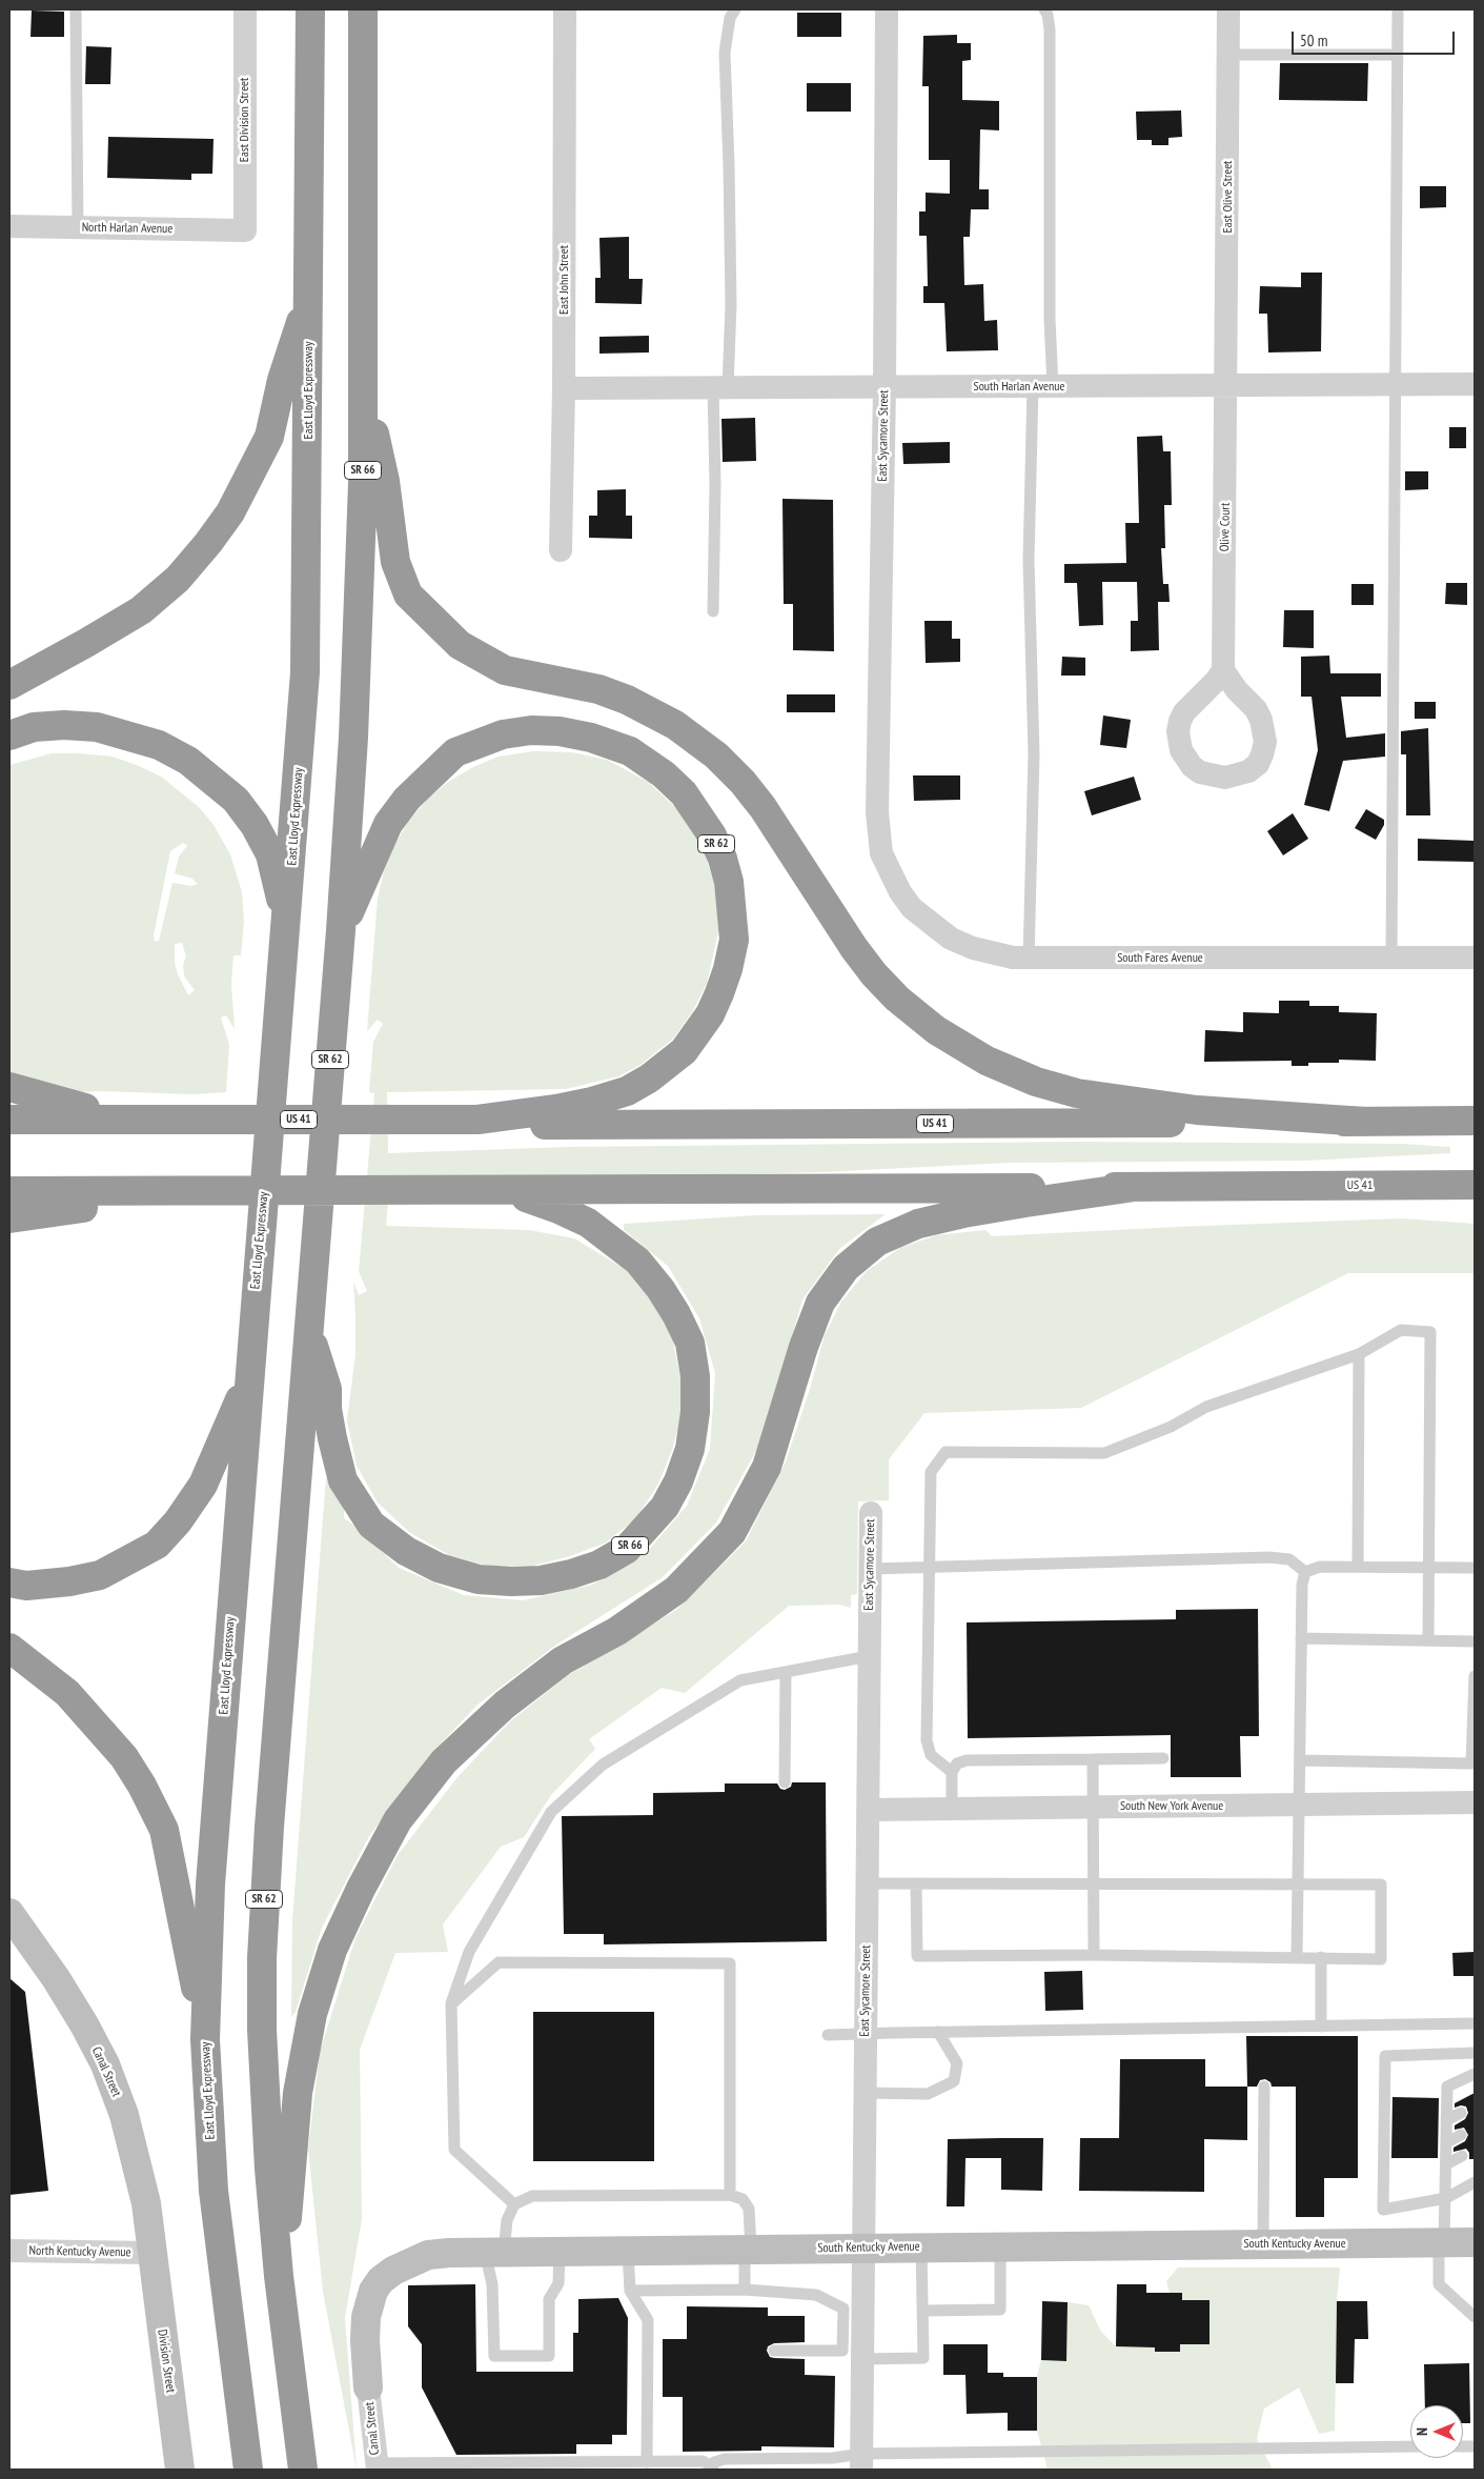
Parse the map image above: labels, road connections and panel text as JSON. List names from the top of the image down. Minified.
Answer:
{"streets":{"highway":["East Lloyd Expressway","SR 66","SR 62","US 41"],"street":["East Division Street","East Olive Street","North Harlan Avenue","East John Street","South Harlan Avenue","East Sycamore Street","Olive Court","South Fares Avenue","South New York Avenue","Canal Street","South Kentucky Avenue","North Kentucky Avenue","Division Street"]},"crossings":[["East Division Street","North Harlan Avenue"],["East Olive Street","South Harlan Avenue"],["East Olive Street","Olive Court"],["East John Street","South Harlan Avenue"],["South Harlan Avenue","East Sycamore Street"],["South Harlan Avenue","Olive Court"],["East Sycamore Street","South Fares Avenue"],["East Sycamore Street","South New York Avenue"],["East Sycamore Street","South Kentucky Avenue"],["SR 66","SR 62"],["SR 66","US 41"],["SR 62","US 41"],["Canal Street","South Kentucky Avenue"],["Canal Street","North Kentucky Avenue"],["Canal Street","Division Street"],["North Kentucky Avenue","Division Street"]],"scale_bar":"50 m","north":"left"}
